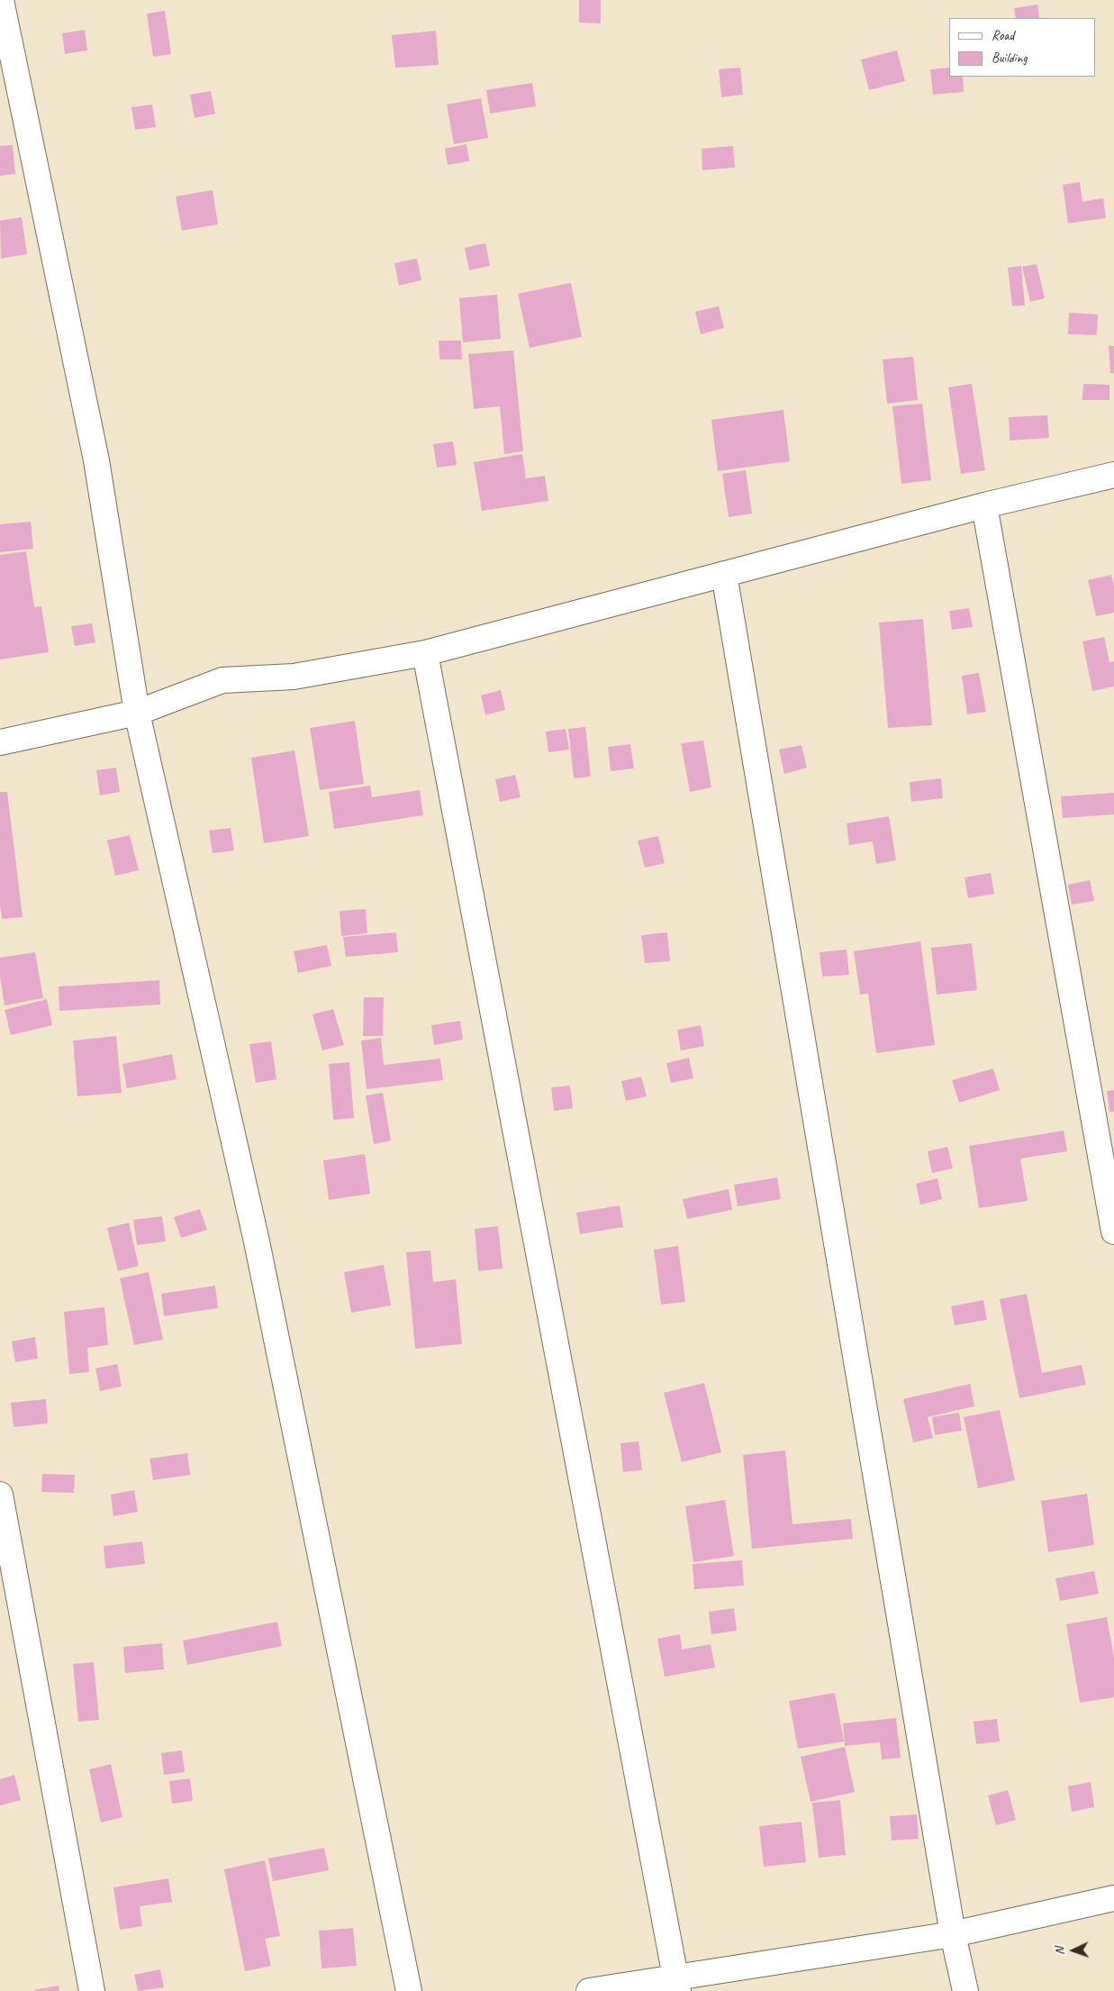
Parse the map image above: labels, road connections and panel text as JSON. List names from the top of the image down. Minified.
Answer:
{"legend":["Road","Building"],"north":"left"}
